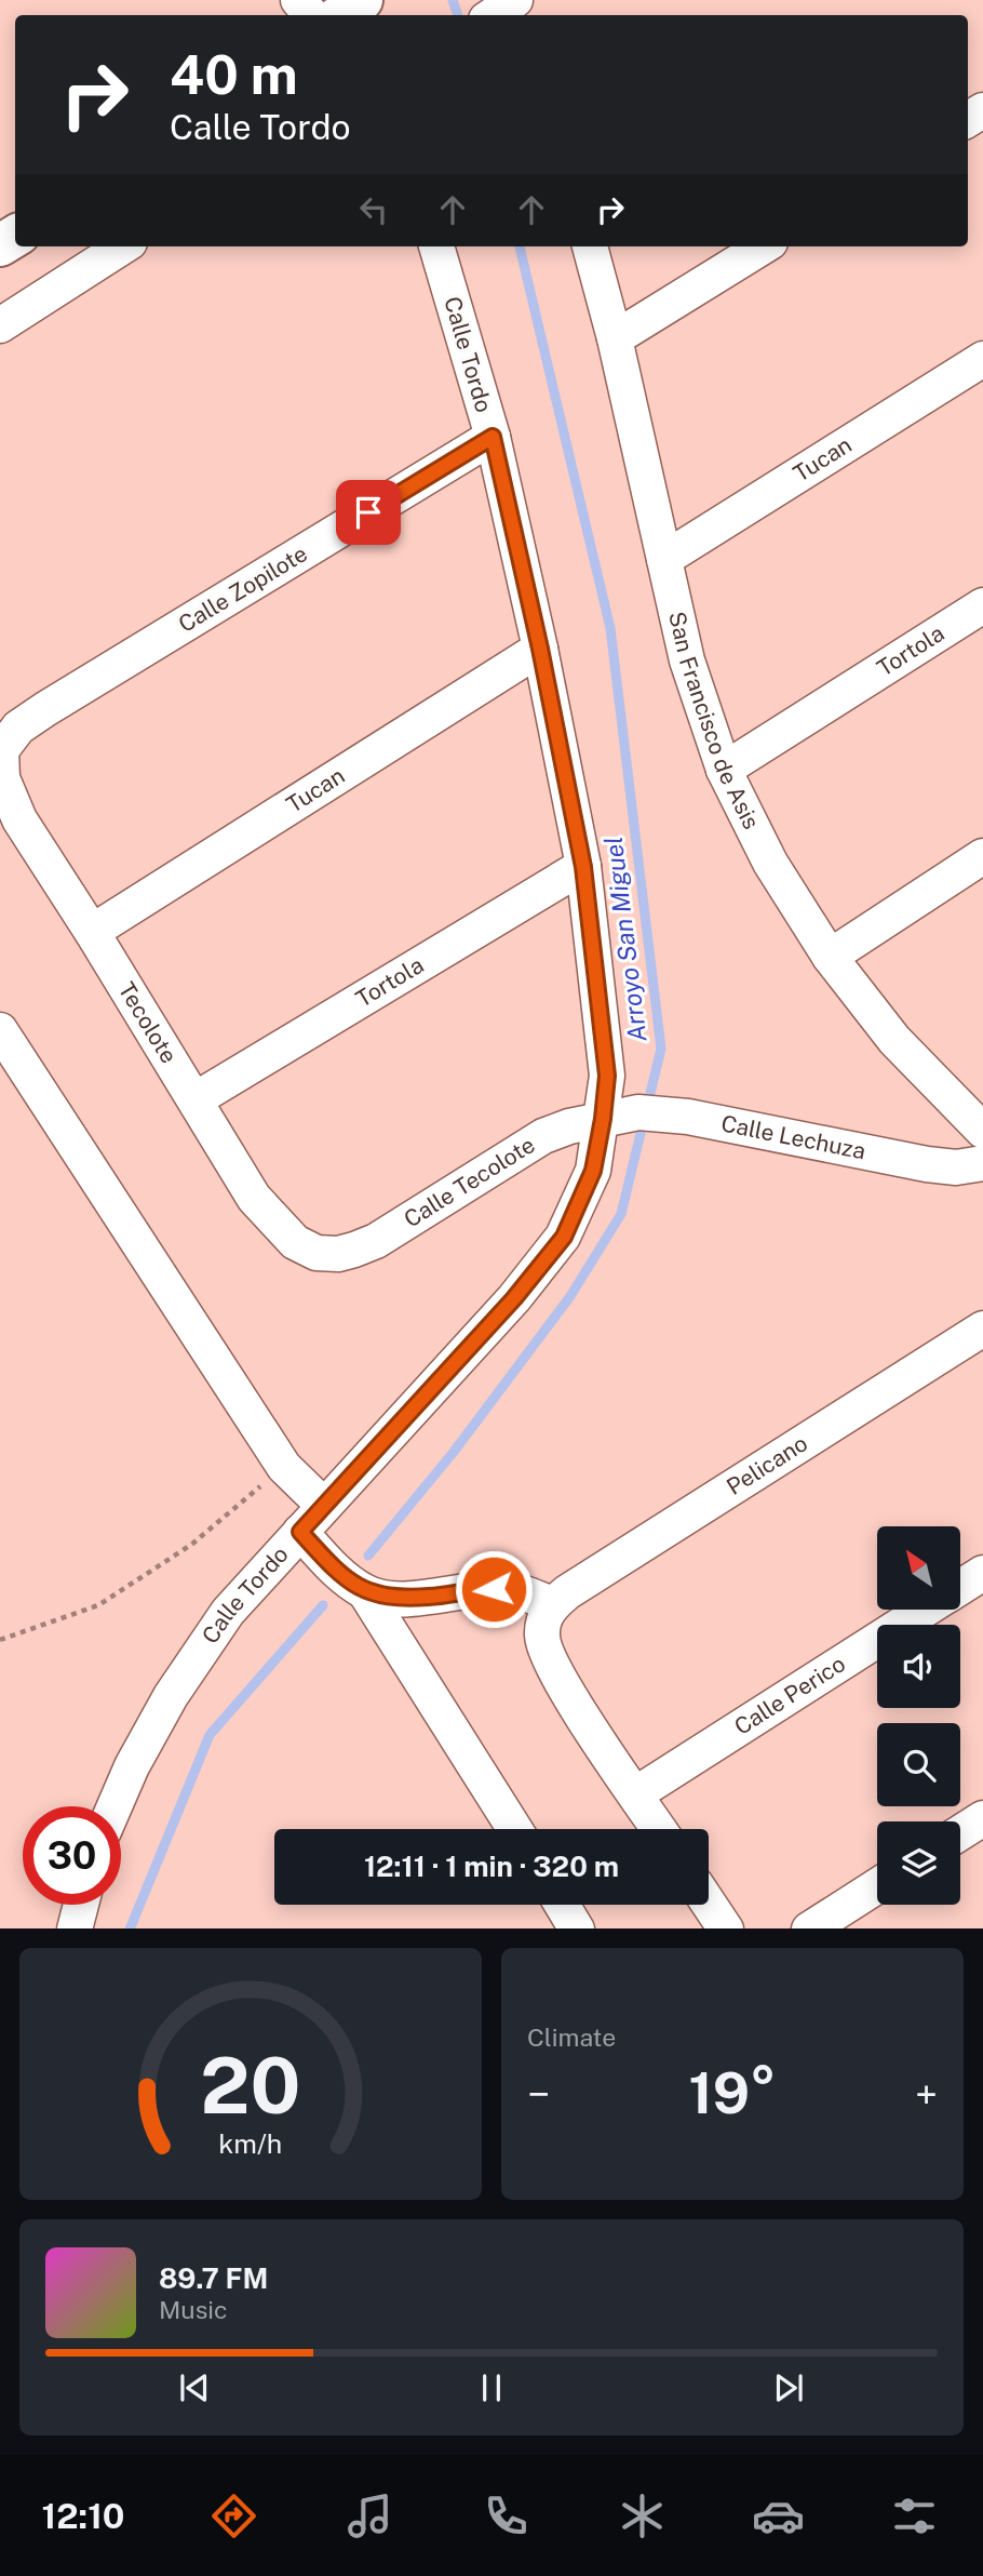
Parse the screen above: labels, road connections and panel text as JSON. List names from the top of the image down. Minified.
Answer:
{"streets":{"street":["Calle Tordo","Tucan","Calle Zopilote","Tortola","San Francisco de Asis","Tecolote","Calle Lechuza","Calle Tecolote","Pelicano","Calle Perico"]},"crossings":[["Calle Tordo","Tucan"],["Calle Tordo","Calle Zopilote"],["Calle Tordo","Tortola"],["Calle Tordo","Calle Lechuza"],["Calle Tordo","Calle Tecolote"],["Tucan","San Francisco de Asis"],["Tucan","Tecolote"],["Calle Zopilote","Tecolote"],["Tortola","San Francisco de Asis"],["Tortola","Tecolote"],["Tecolote","Calle Tecolote"],["Calle Lechuza","Calle Tecolote"]],"water":["Arroyo San Miguel"],"north":"top left","page":{"turn":["40 m","Calle Tordo"],"limit":"30","trip":"12:11 · 1 min · 320 m","tile":"Climate","heat":["−","19°","+"],"song":["89.7 FM","Music"],"tabs":"12:10","gauge":["20","km/h"]}}
